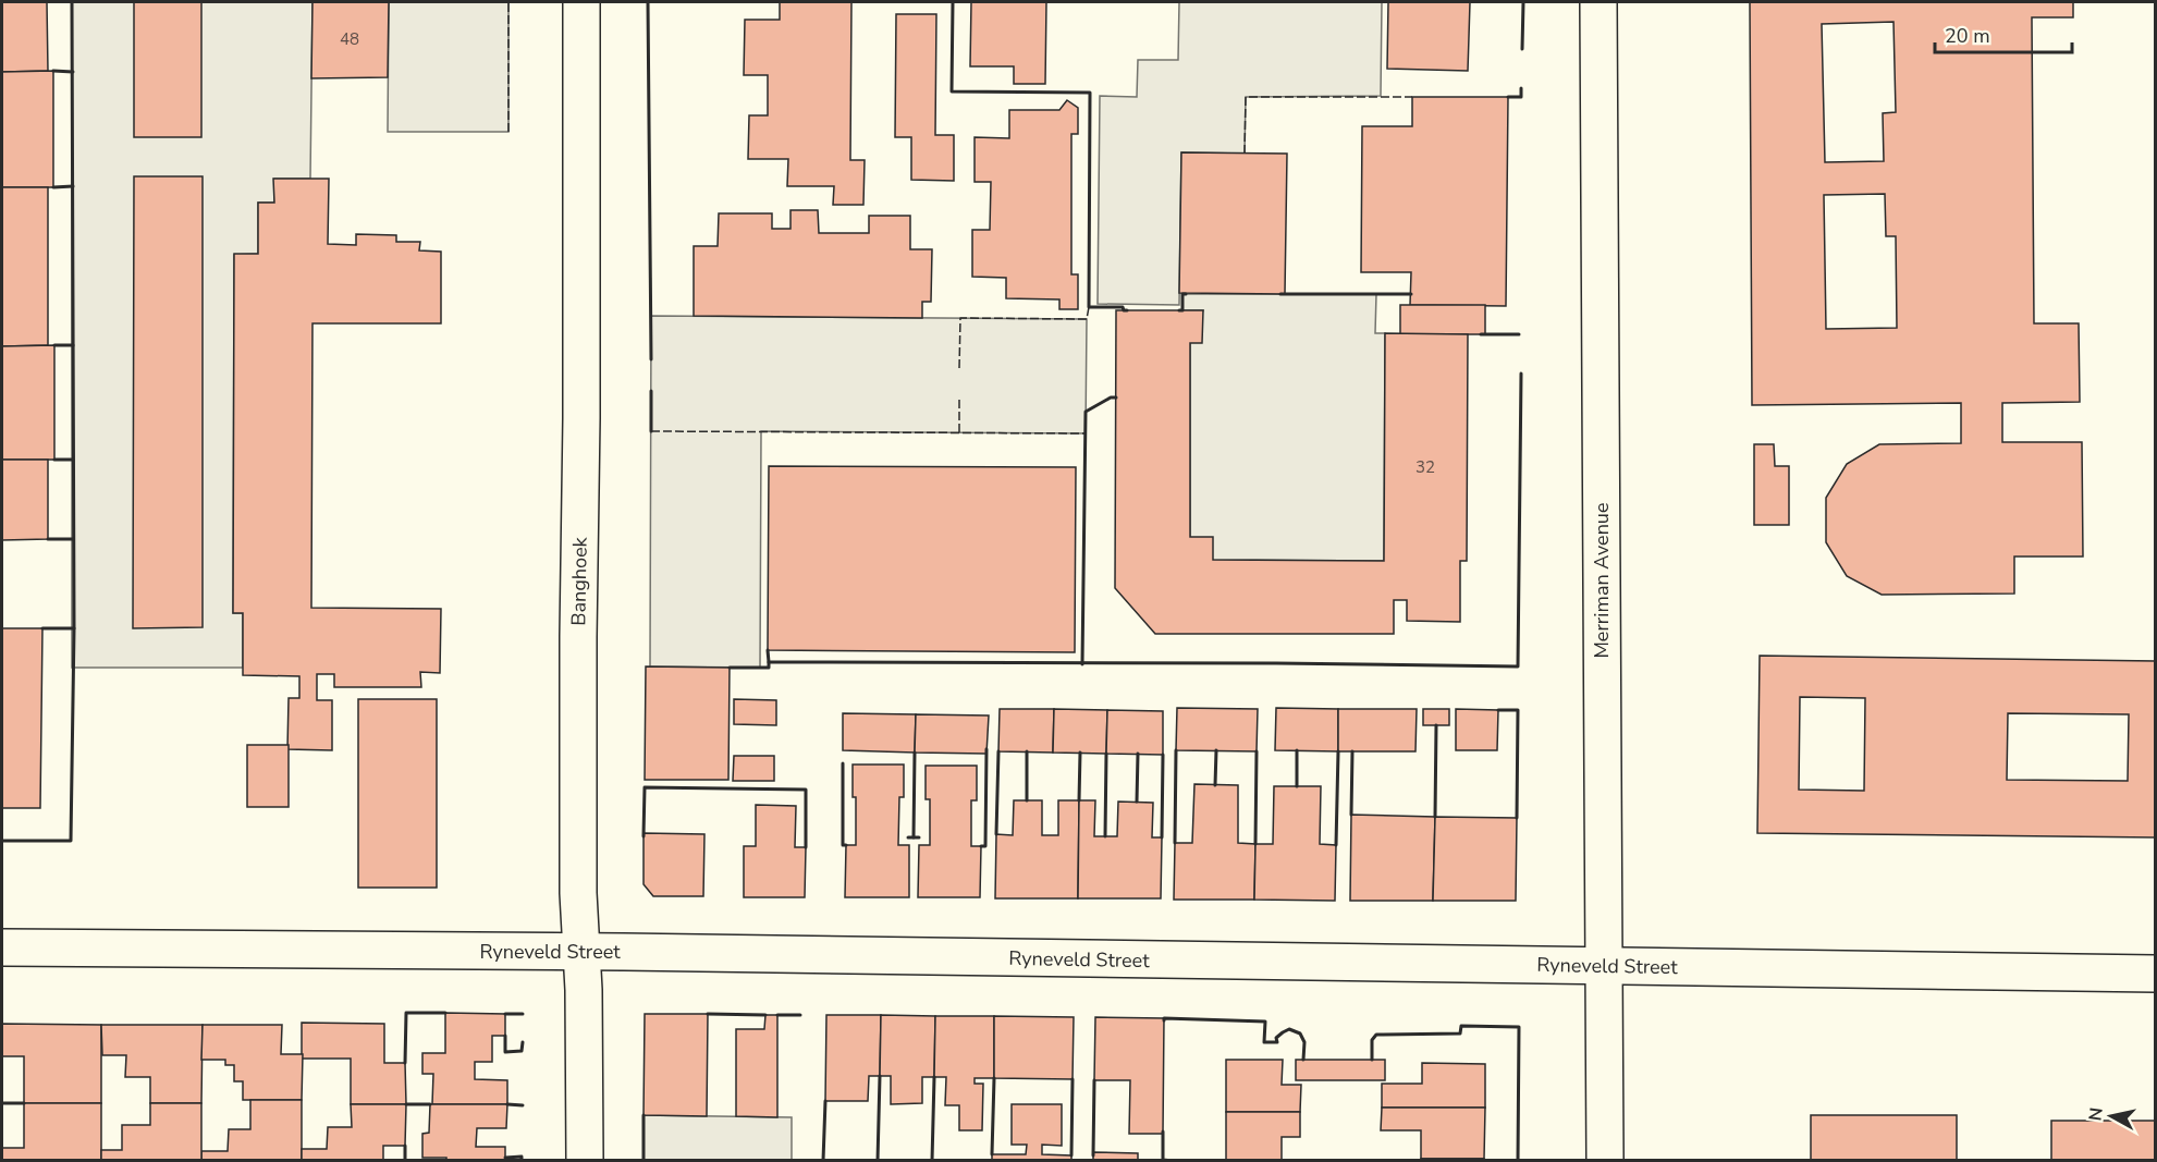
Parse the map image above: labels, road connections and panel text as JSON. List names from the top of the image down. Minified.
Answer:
{"streets":{"street":["Merriman Avenue","Banghoek","Ryneveld Street"]},"crossings":[["Merriman Avenue","Ryneveld Street"],["Banghoek","Ryneveld Street"]],"house_numbers":["48","32"],"scale_bar":"20 m","north":"left"}
